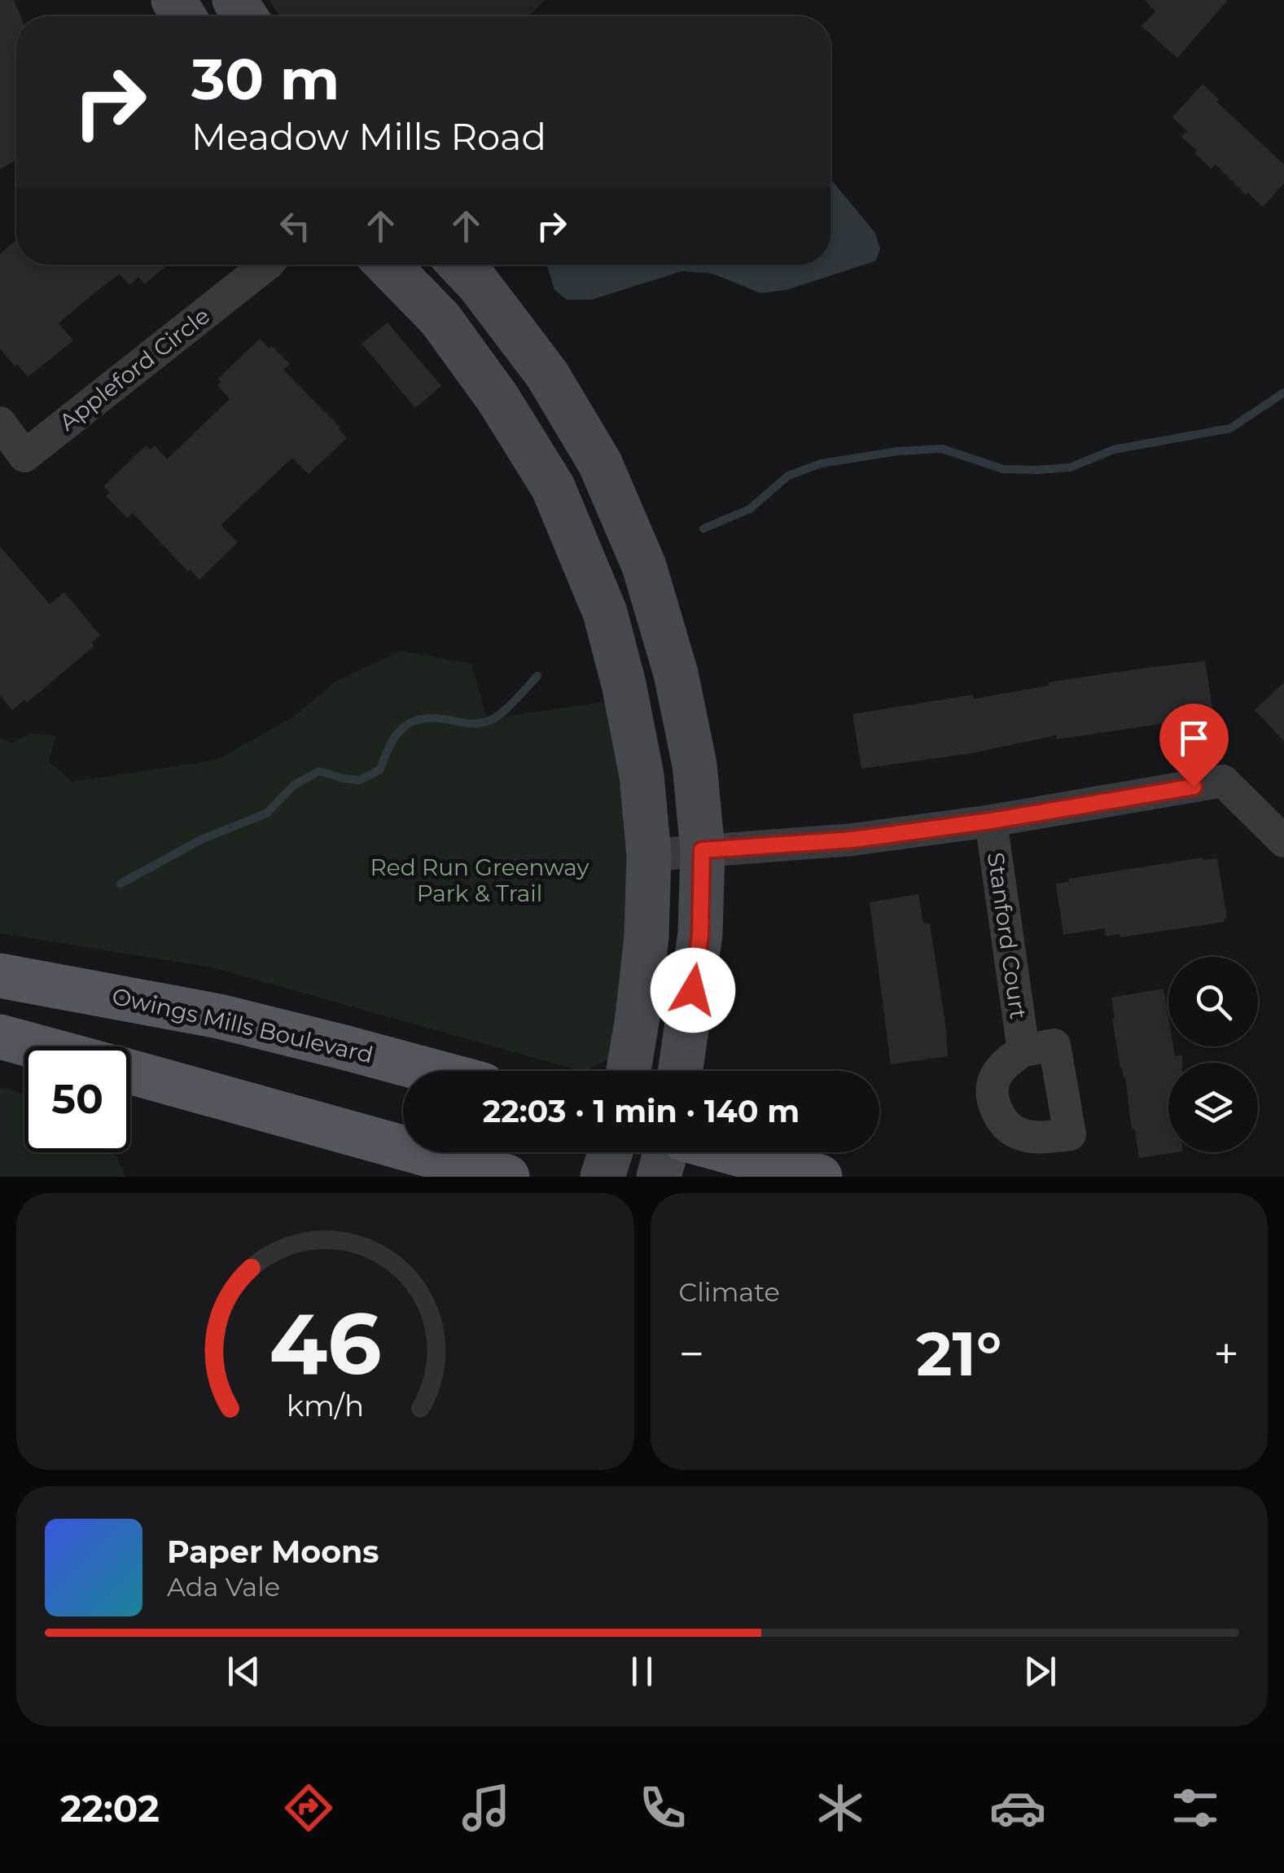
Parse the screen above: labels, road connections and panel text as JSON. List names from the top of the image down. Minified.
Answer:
{"streets":{"main road":["Owings Mills Boulevard"],"street":["Appleford Circle","Stanford Court"]},"parks":["Red Run Greenway Park & Trail"],"page":{"turn":["30 m","Meadow Mills Road"],"limit":"50","trip":"22:03 · 1 min · 140 m","tile":"Climate","heat":["−","21°","+"],"song":["Paper Moons","Ada Vale"],"tabs":"22:02","gauge":["46","km/h"]}}
